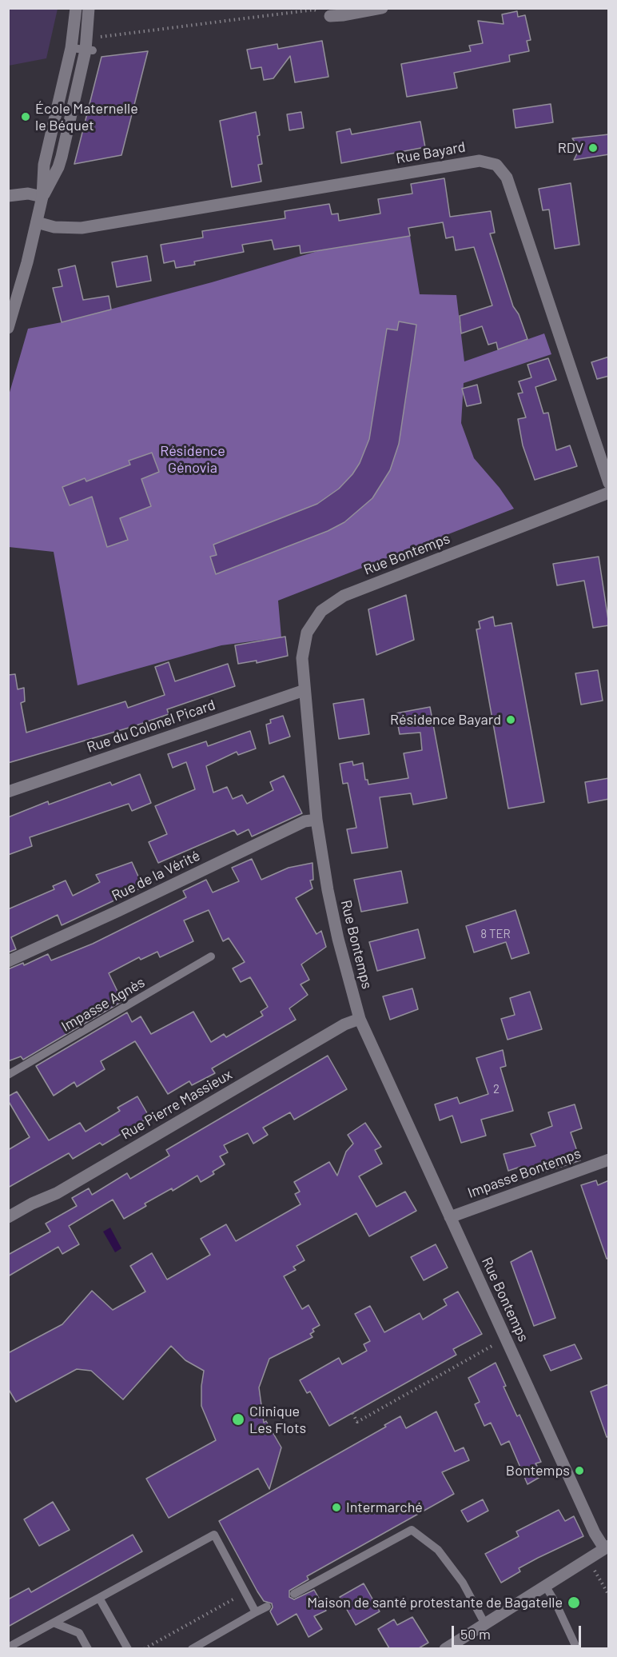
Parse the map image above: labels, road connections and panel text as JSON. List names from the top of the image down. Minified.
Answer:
{"streets":{"street":["Rue Bayard","Rue Bontemps","Rue du Colonel Picard","Rue de la Vérité","Rue Pierre Massieux","Impasse Bontemps"],"lane":["Impasse Agnès"]},"crossings":[["Rue Bontemps","Rue du Colonel Picard"],["Rue Bontemps","Rue de la Vérité"],["Rue Bontemps","Rue Pierre Massieux"],["Rue Bontemps","Impasse Bontemps"]],"parks":["Résidence Génovia"],"places":["École Maternelle le Béquet","RDV","Résidence Bayard","Clinique Les Flots","Bontemps","Intermarché","Maison de santé protestante de Bagatelle"],"house_numbers":["8 TER","2"],"scale_bar":"50 m"}
